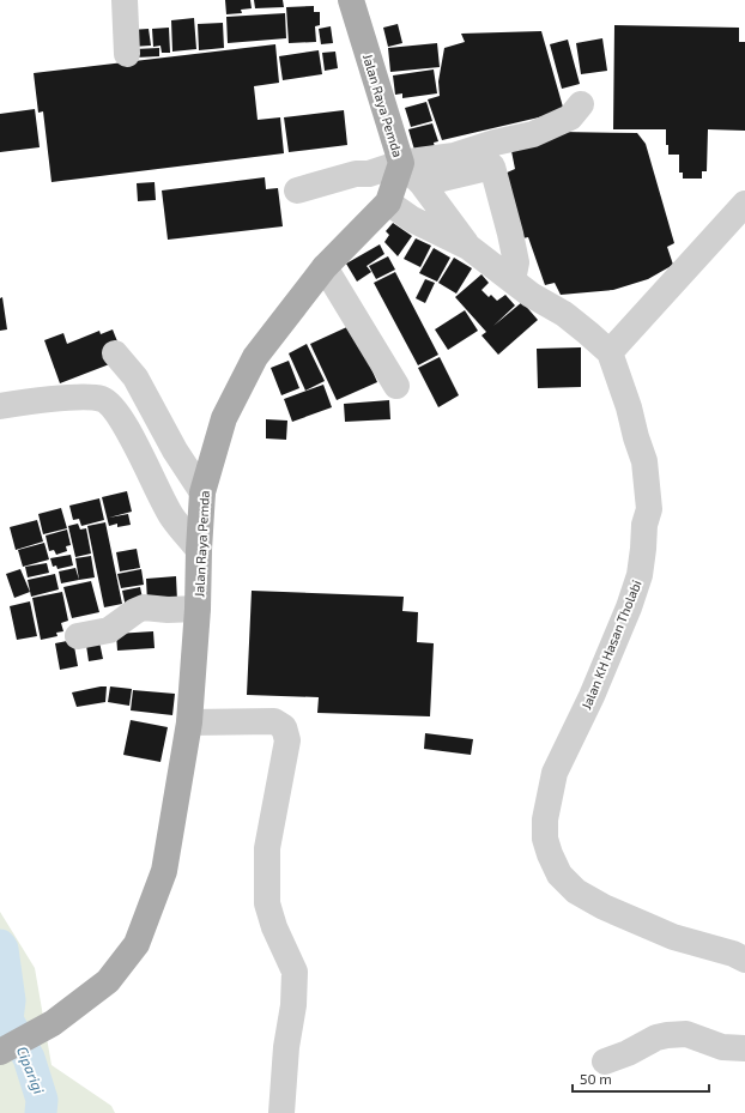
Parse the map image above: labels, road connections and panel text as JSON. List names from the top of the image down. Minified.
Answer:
{"streets":{"main road":["Jalan Raya Pemda"],"street":["Jalan KH Hasan Tholabi"]},"water":["Ciparigi"],"scale_bar":"50 m"}
